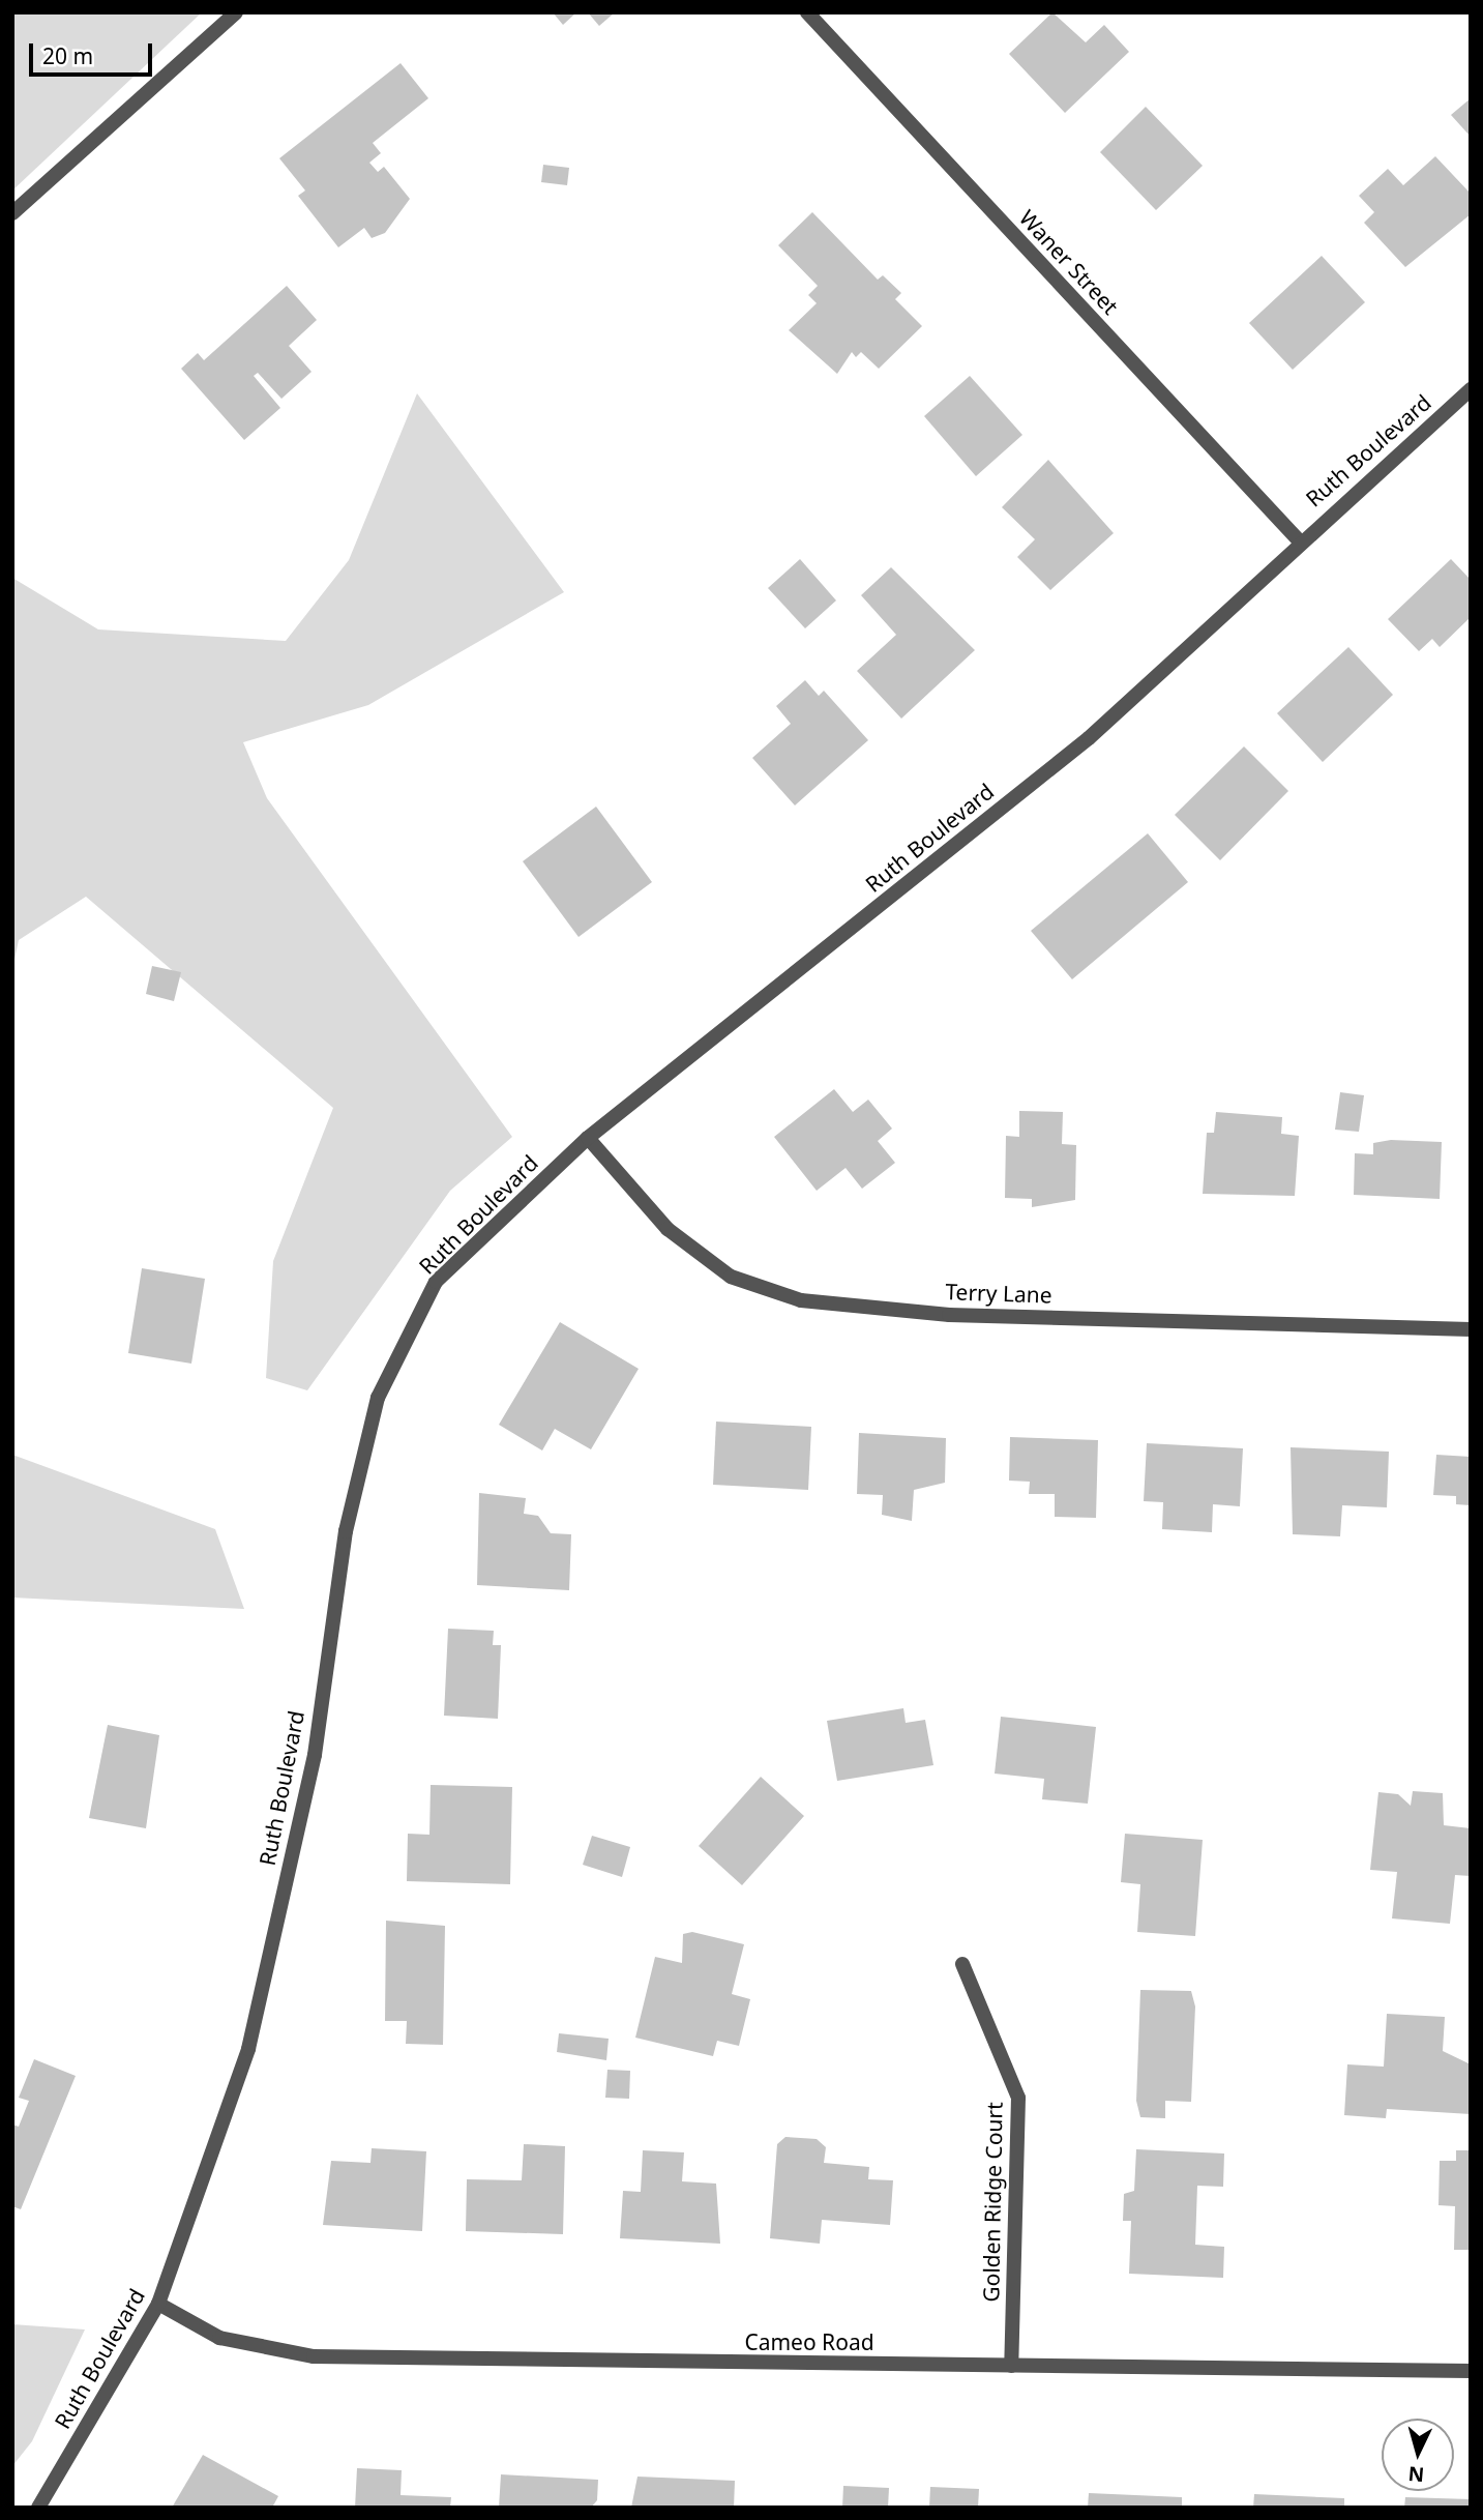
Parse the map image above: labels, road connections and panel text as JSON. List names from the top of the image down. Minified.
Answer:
{"streets":{"street":["Waner Street","Ruth Boulevard","Terry Lane","Golden Ridge Court","Cameo Road"]},"crossings":[["Waner Street","Ruth Boulevard"],["Ruth Boulevard","Terry Lane"],["Ruth Boulevard","Cameo Road"],["Golden Ridge Court","Cameo Road"]],"scale_bar":"20 m","north":"bottom"}
